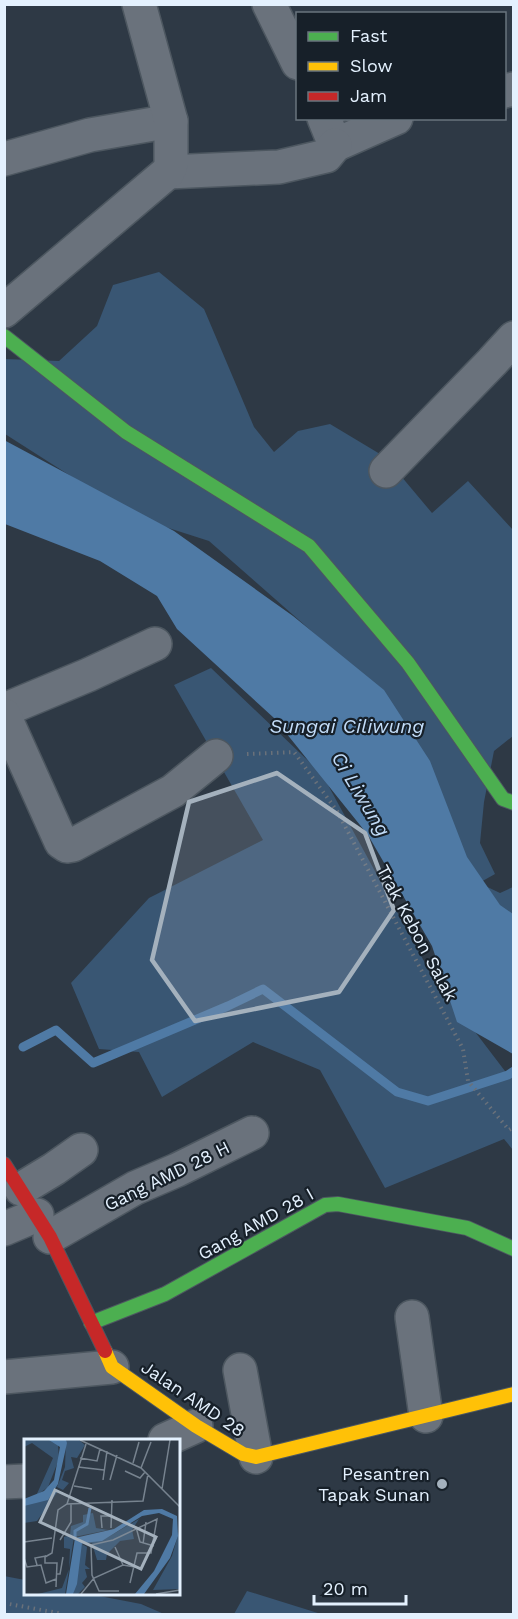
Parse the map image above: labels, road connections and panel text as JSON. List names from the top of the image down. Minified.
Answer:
{"streets":{"street":["Gang AMD 28 H","Gang AMD 28 I","Jalan AMD 28"],"path":["Trak Kebon Salak"]},"crossings":[["Gang AMD 28 H","Jalan AMD 28"],["Gang AMD 28 I","Jalan AMD 28"]],"water":["Sungai Ciliwung","Ci Liwung"],"places":["Pesantren Tapak Sunan"],"legend":["Fast","Slow","Jam"],"scale_bar":"20 m"}
